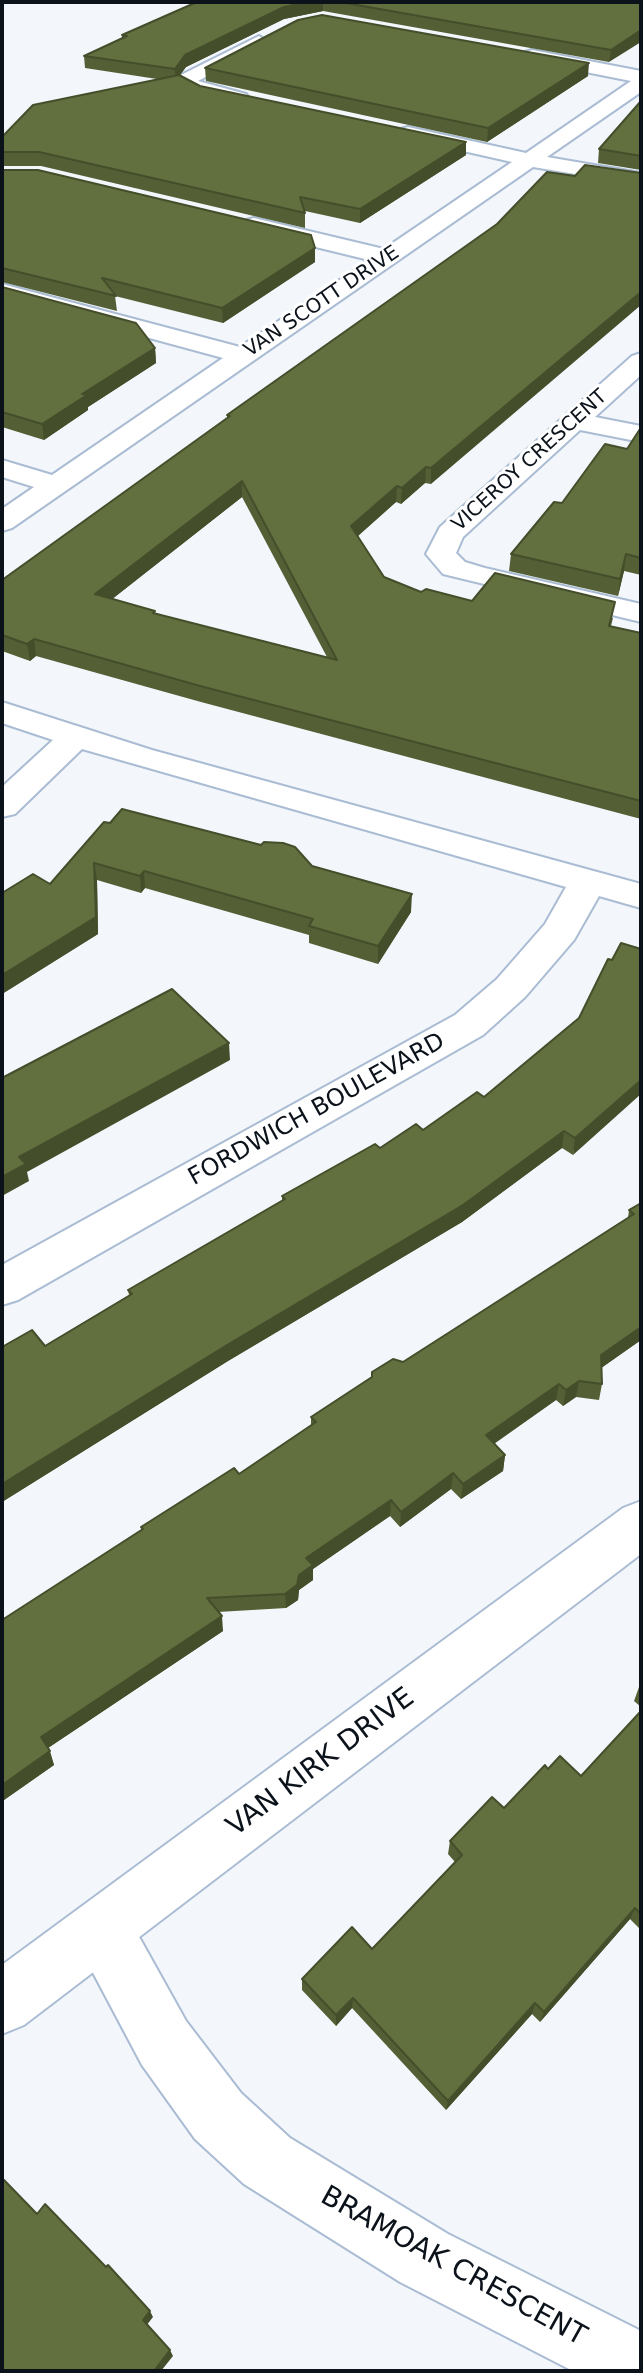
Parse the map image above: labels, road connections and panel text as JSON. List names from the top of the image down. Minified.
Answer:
{"streets":{"street":["VAN SCOTT DRIVE","VICEROY CRESCENT","FORDWICH BOULEVARD","VAN KIRK DRIVE","BRAMOAK CRESCENT"]},"crossings":[["VAN KIRK DRIVE","BRAMOAK CRESCENT"]]}
